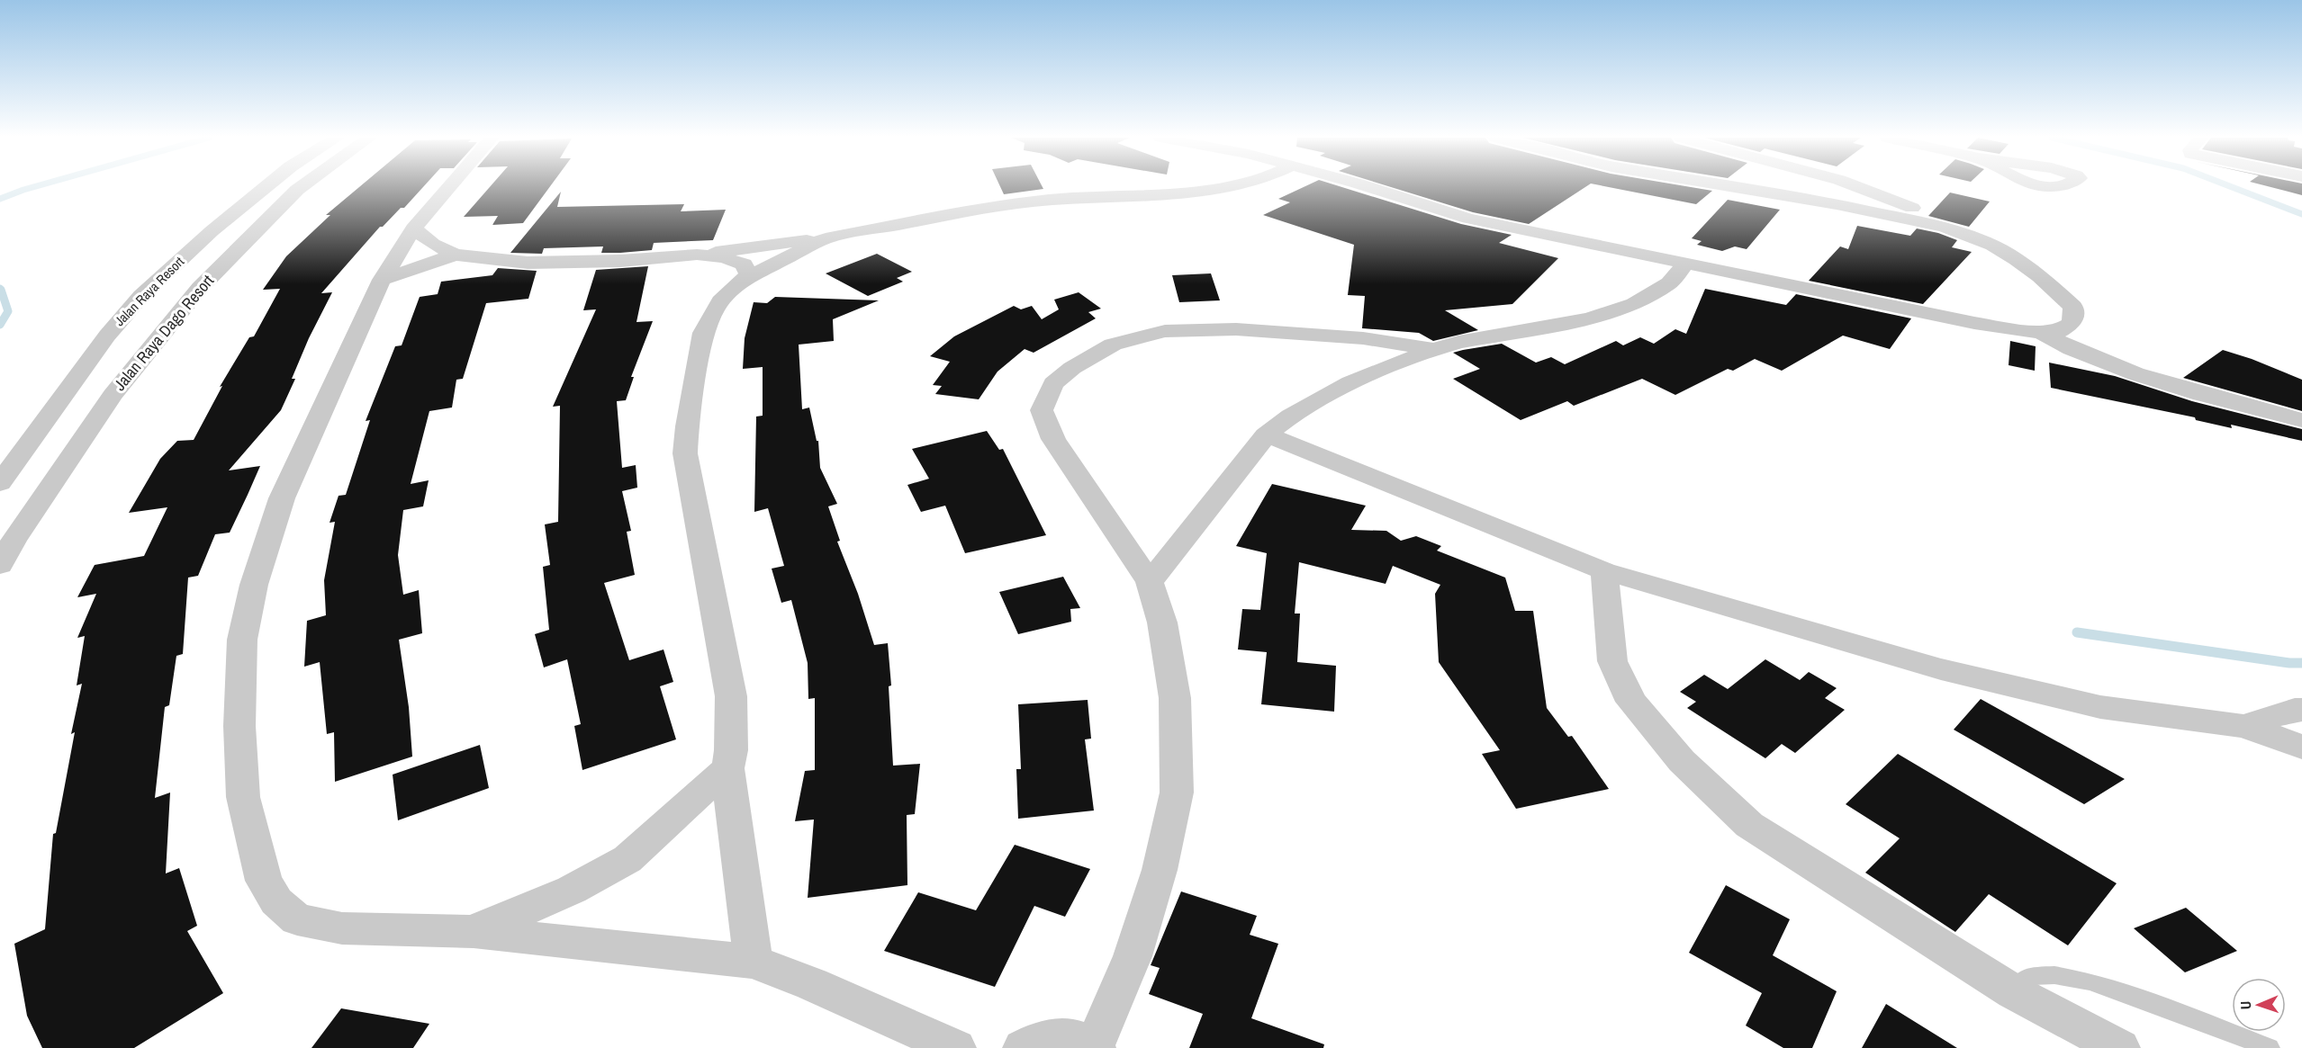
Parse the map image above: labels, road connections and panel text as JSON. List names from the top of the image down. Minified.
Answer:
{"streets":{"street":["Jalan Raya Resort","Jalan Raya Dago Resort"]},"north":"left"}
